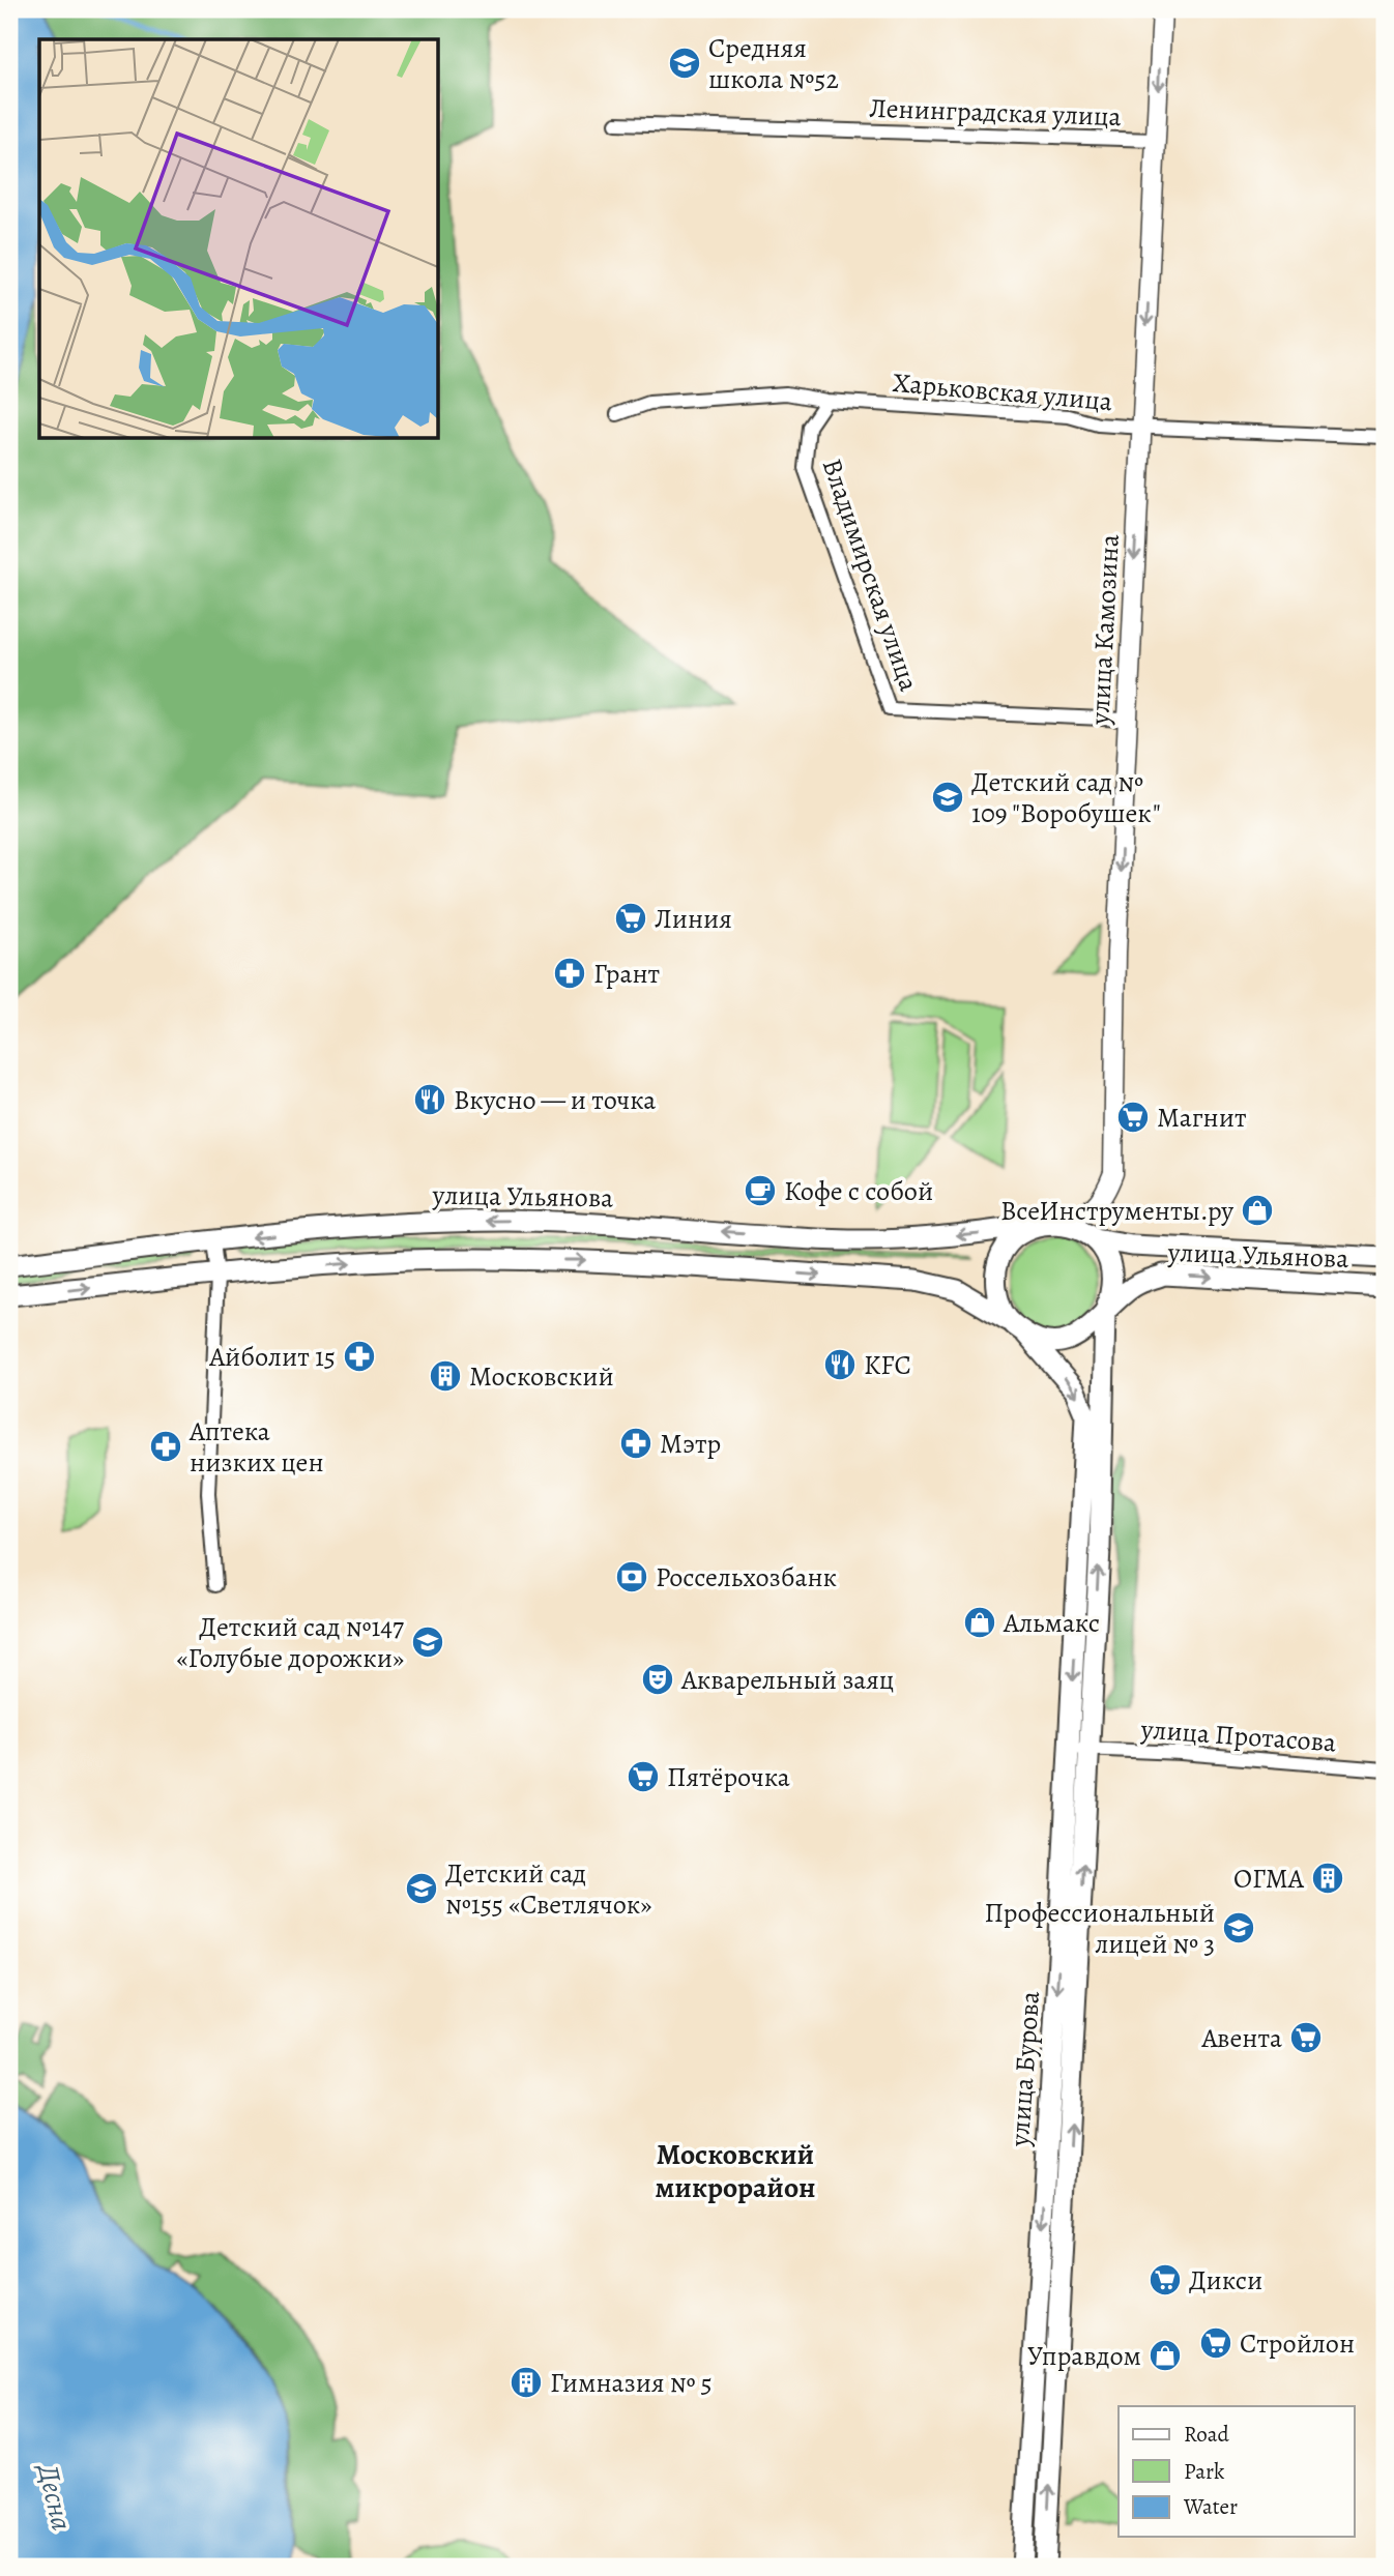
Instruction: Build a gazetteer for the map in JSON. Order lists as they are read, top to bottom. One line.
{"streets":{"main road":["улица Ульянова","улица Бурова"],"street":["Ленинградская улица","Харьковская улица","Владимирская улица","улица Камозина","улица Протасова"]},"crossings":[["Ленинградская улица","улица Камозина"],["Харьковская улица","Владимирская улица"],["Харьковская улица","улица Камозина"],["Владимирская улица","улица Камозина"],["улица Камозина","улица Ульянова"],["улица Камозина","улица Бурова"],["улица Ульянова","улица Бурова"],["улица Протасова","улица Бурова"]],"one_way":["улица Камозина"],"districts":["Московский микрорайон"],"water":["Десна"],"places":{"school or university":["Средняя школа №52","Детский сад № 109 \"Воробушек\"","Детский сад №147 «Голубые дорожки»","Детский сад №155 «Светлячок»","Профессиональный лицей № 3"],"supermarket":["Линия","Магнит","Пятёрочка","Авента","Дикси","Стройлон"],"pharmacy":["Грант","Айболит 15","Мэтр","Аптека низких цен"],"restaurant":["Вкусно — и точка","KFC"],"cafe":["Кофе с собой"],"shop":["ВсеИнструменты.ру","Альмакс","Управдом"],"building":["Московский","ОГМА","Гимназия № 5"],"bank":["Россельхозбанк"],"theatre":["Акварельный заяц"]},"legend":["Road","Park","Water"]}
